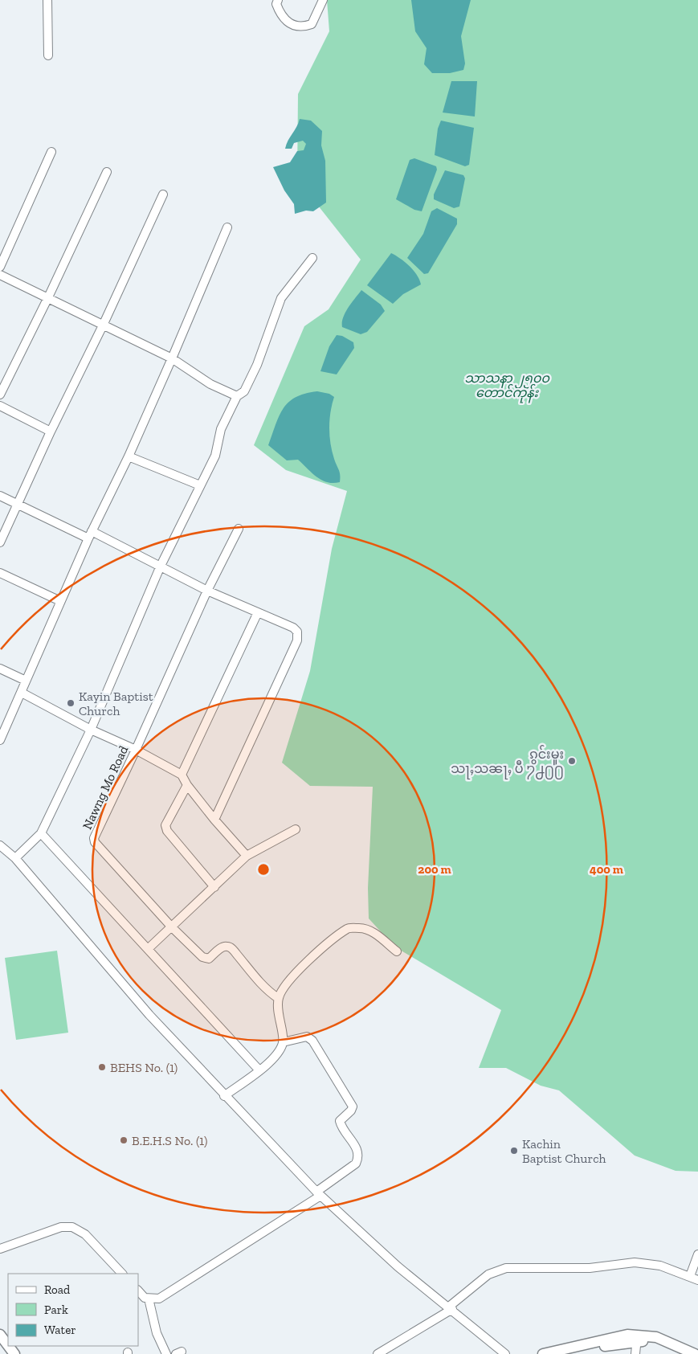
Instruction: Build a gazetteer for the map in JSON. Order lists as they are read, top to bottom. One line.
{"streets":{"street":["Nawng Mo Road"]},"parks":["သာသနာ ၂၅၀၀ တောင်ကုန်း"],"places":["Kayin Baptist Church","ၵွင်းမူး သႃႇသၼႃႇ ပီ ႒႕႐႐","BEHS No. (1)","B.E.H.S No. (1)","Kachin Baptist Church"],"legend":["Road","Park","Water"],"rings":["200 m","400 m"]}
